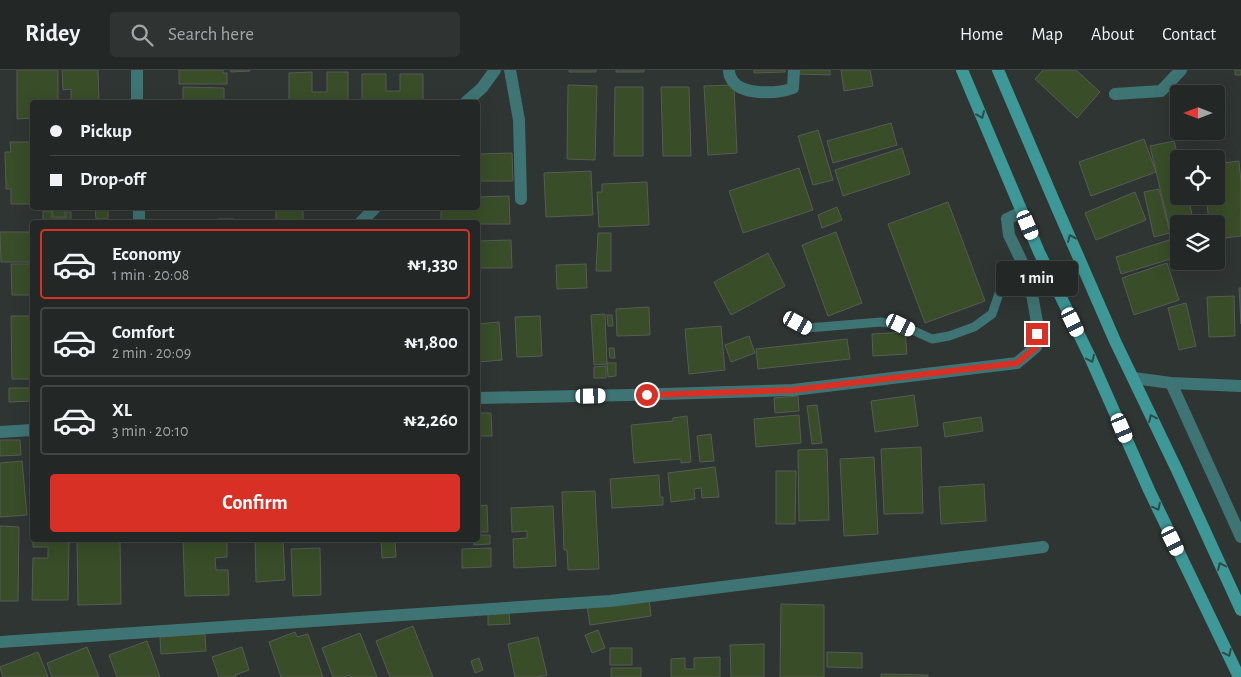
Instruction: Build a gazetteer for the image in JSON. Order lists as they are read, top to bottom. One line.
{"north":"left","page":{"header":"Ridey","search":"Search here","nav":["Home","Map","About","Contact"],"banner":["Pickup","Drop-off"],"list":[{"name":"Economy","note":"1 min · 20:08","value":"₦1,330"},{"name":"Comfort","note":"2 min · 20:09","value":"₦1,800"},{"name":"XL","note":"3 min · 20:10","value":"₦2,260"}],"bubble":"1 min","buttons":"Confirm"}}
